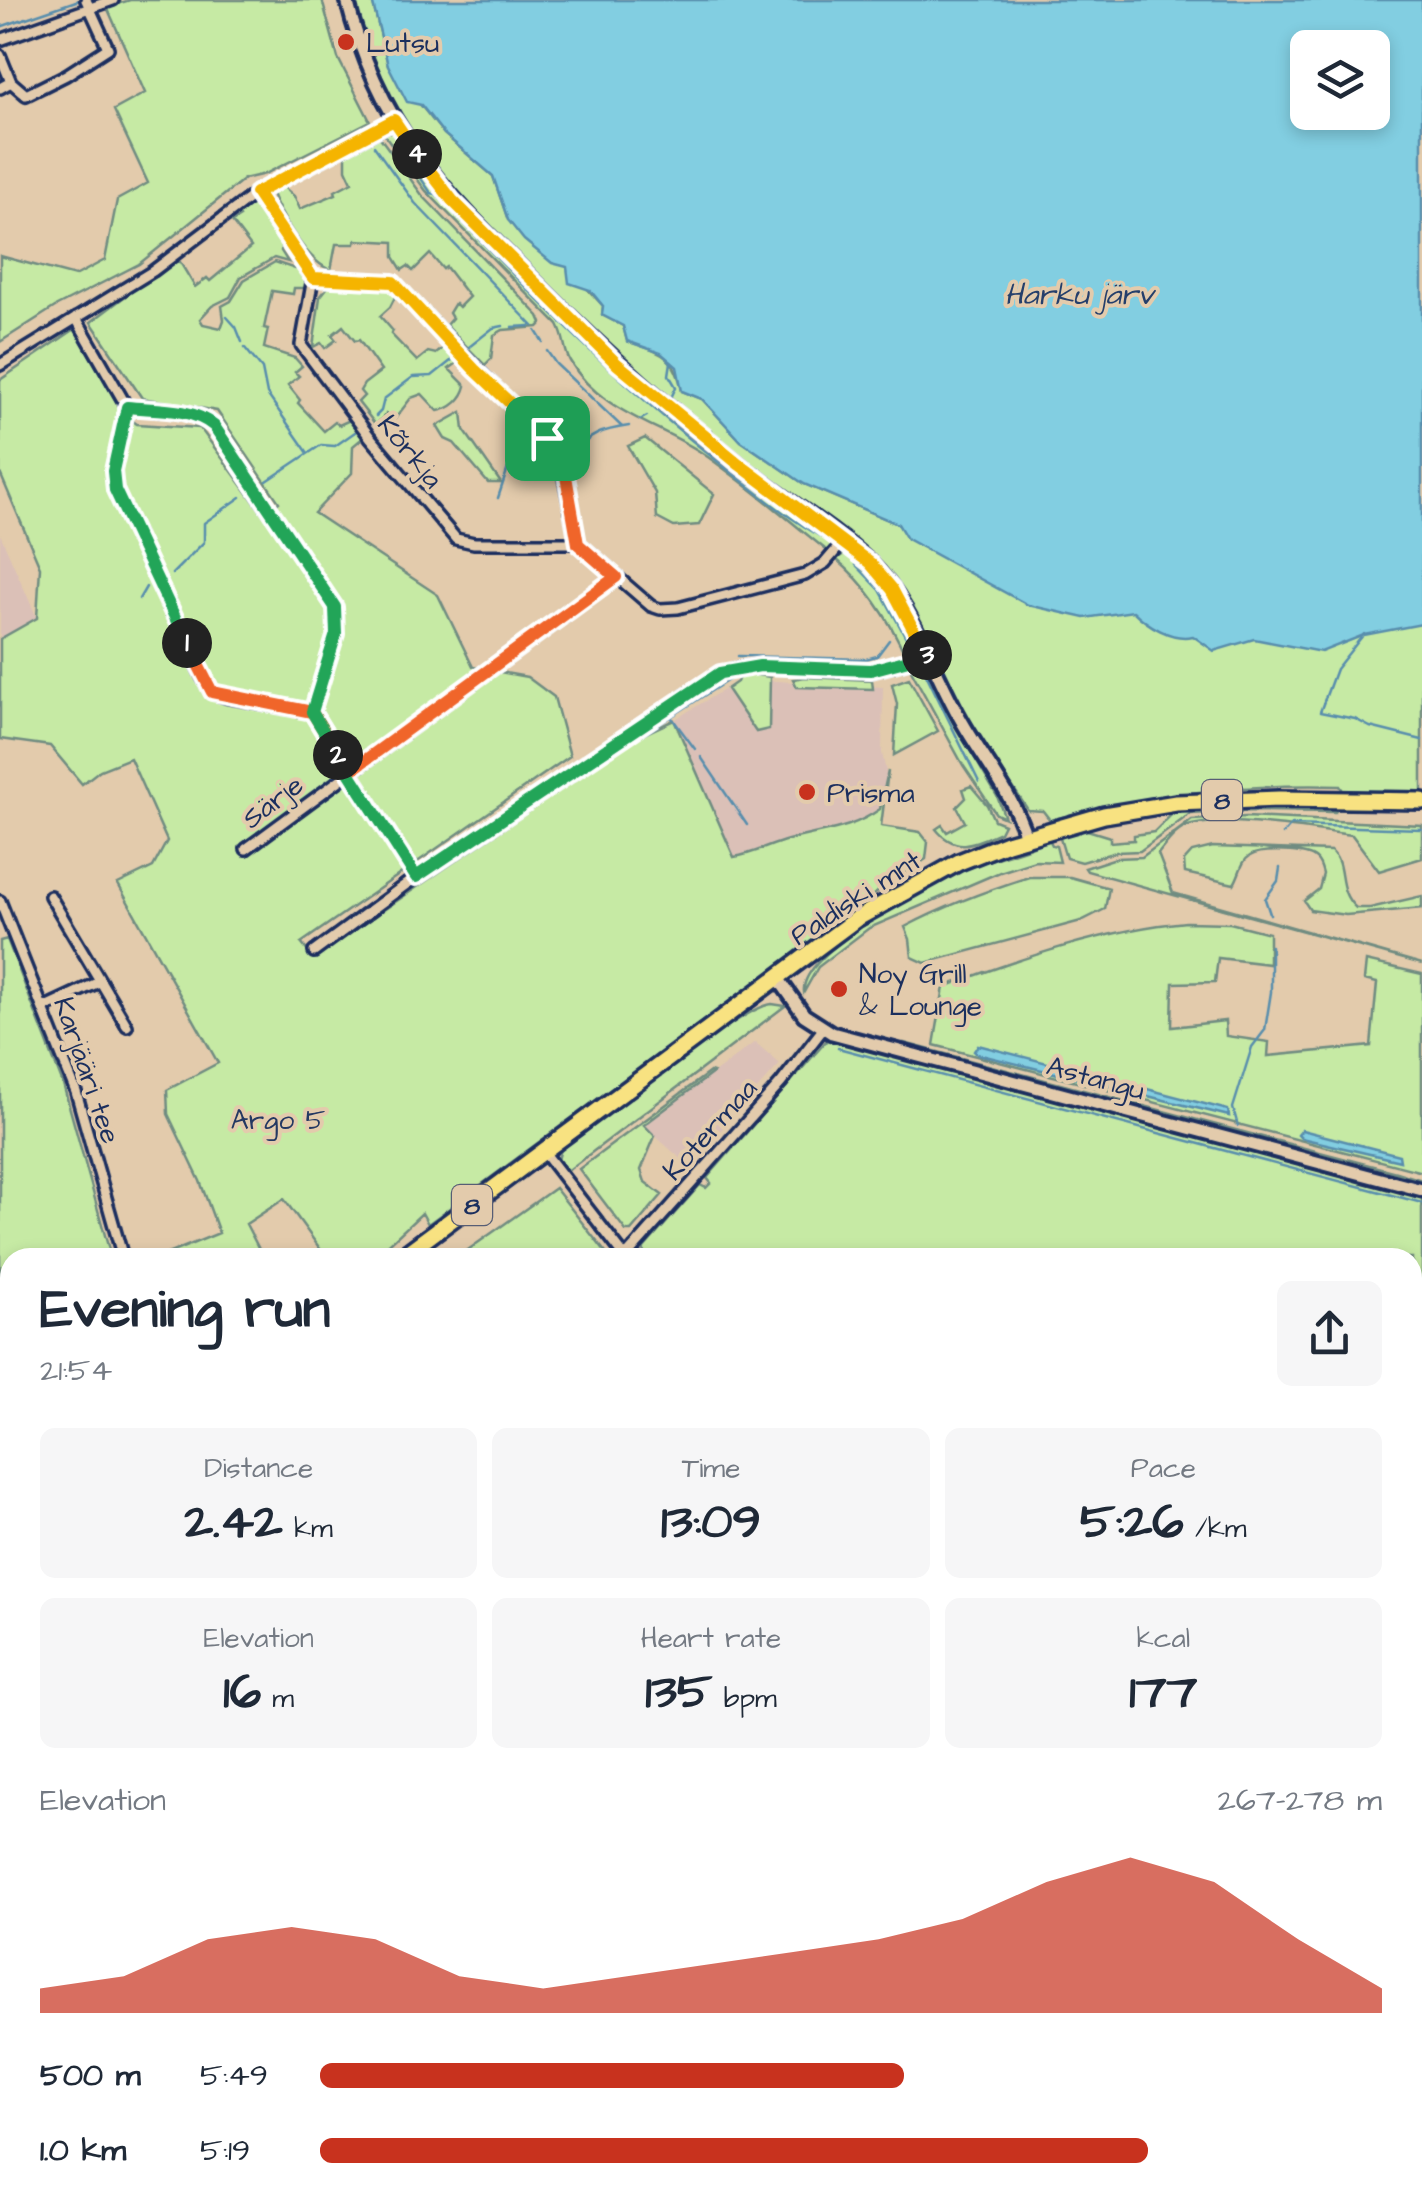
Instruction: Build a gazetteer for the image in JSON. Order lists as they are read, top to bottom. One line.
{"streets":{"main road":["8","Paldiski mnt"],"street":["Kõrkja","Särje","Karjääri tee","Astangu","Kotermaa"]},"crossings":[["Astangu","Kotermaa"]],"water":["Harku järv"],"parks":["Argo 5"],"places":["Lutsu","Prisma","Noy Grill & Lounge"],"page":{"pins":["4","1","3","2"],"heading":["Evening run","21:54"],"stats":[["Distance","2.42 km"],["Time","13:09"],["Pace","5:26 /km"],["Elevation","16 m"],["Heart rate","135 bpm"],["kcal","177"]],"chart":["Elevation","267–278 m"],"list":[{"name":"500 m","note":"5:49"},{"name":"1.0 km","note":"5:19"}]}}
